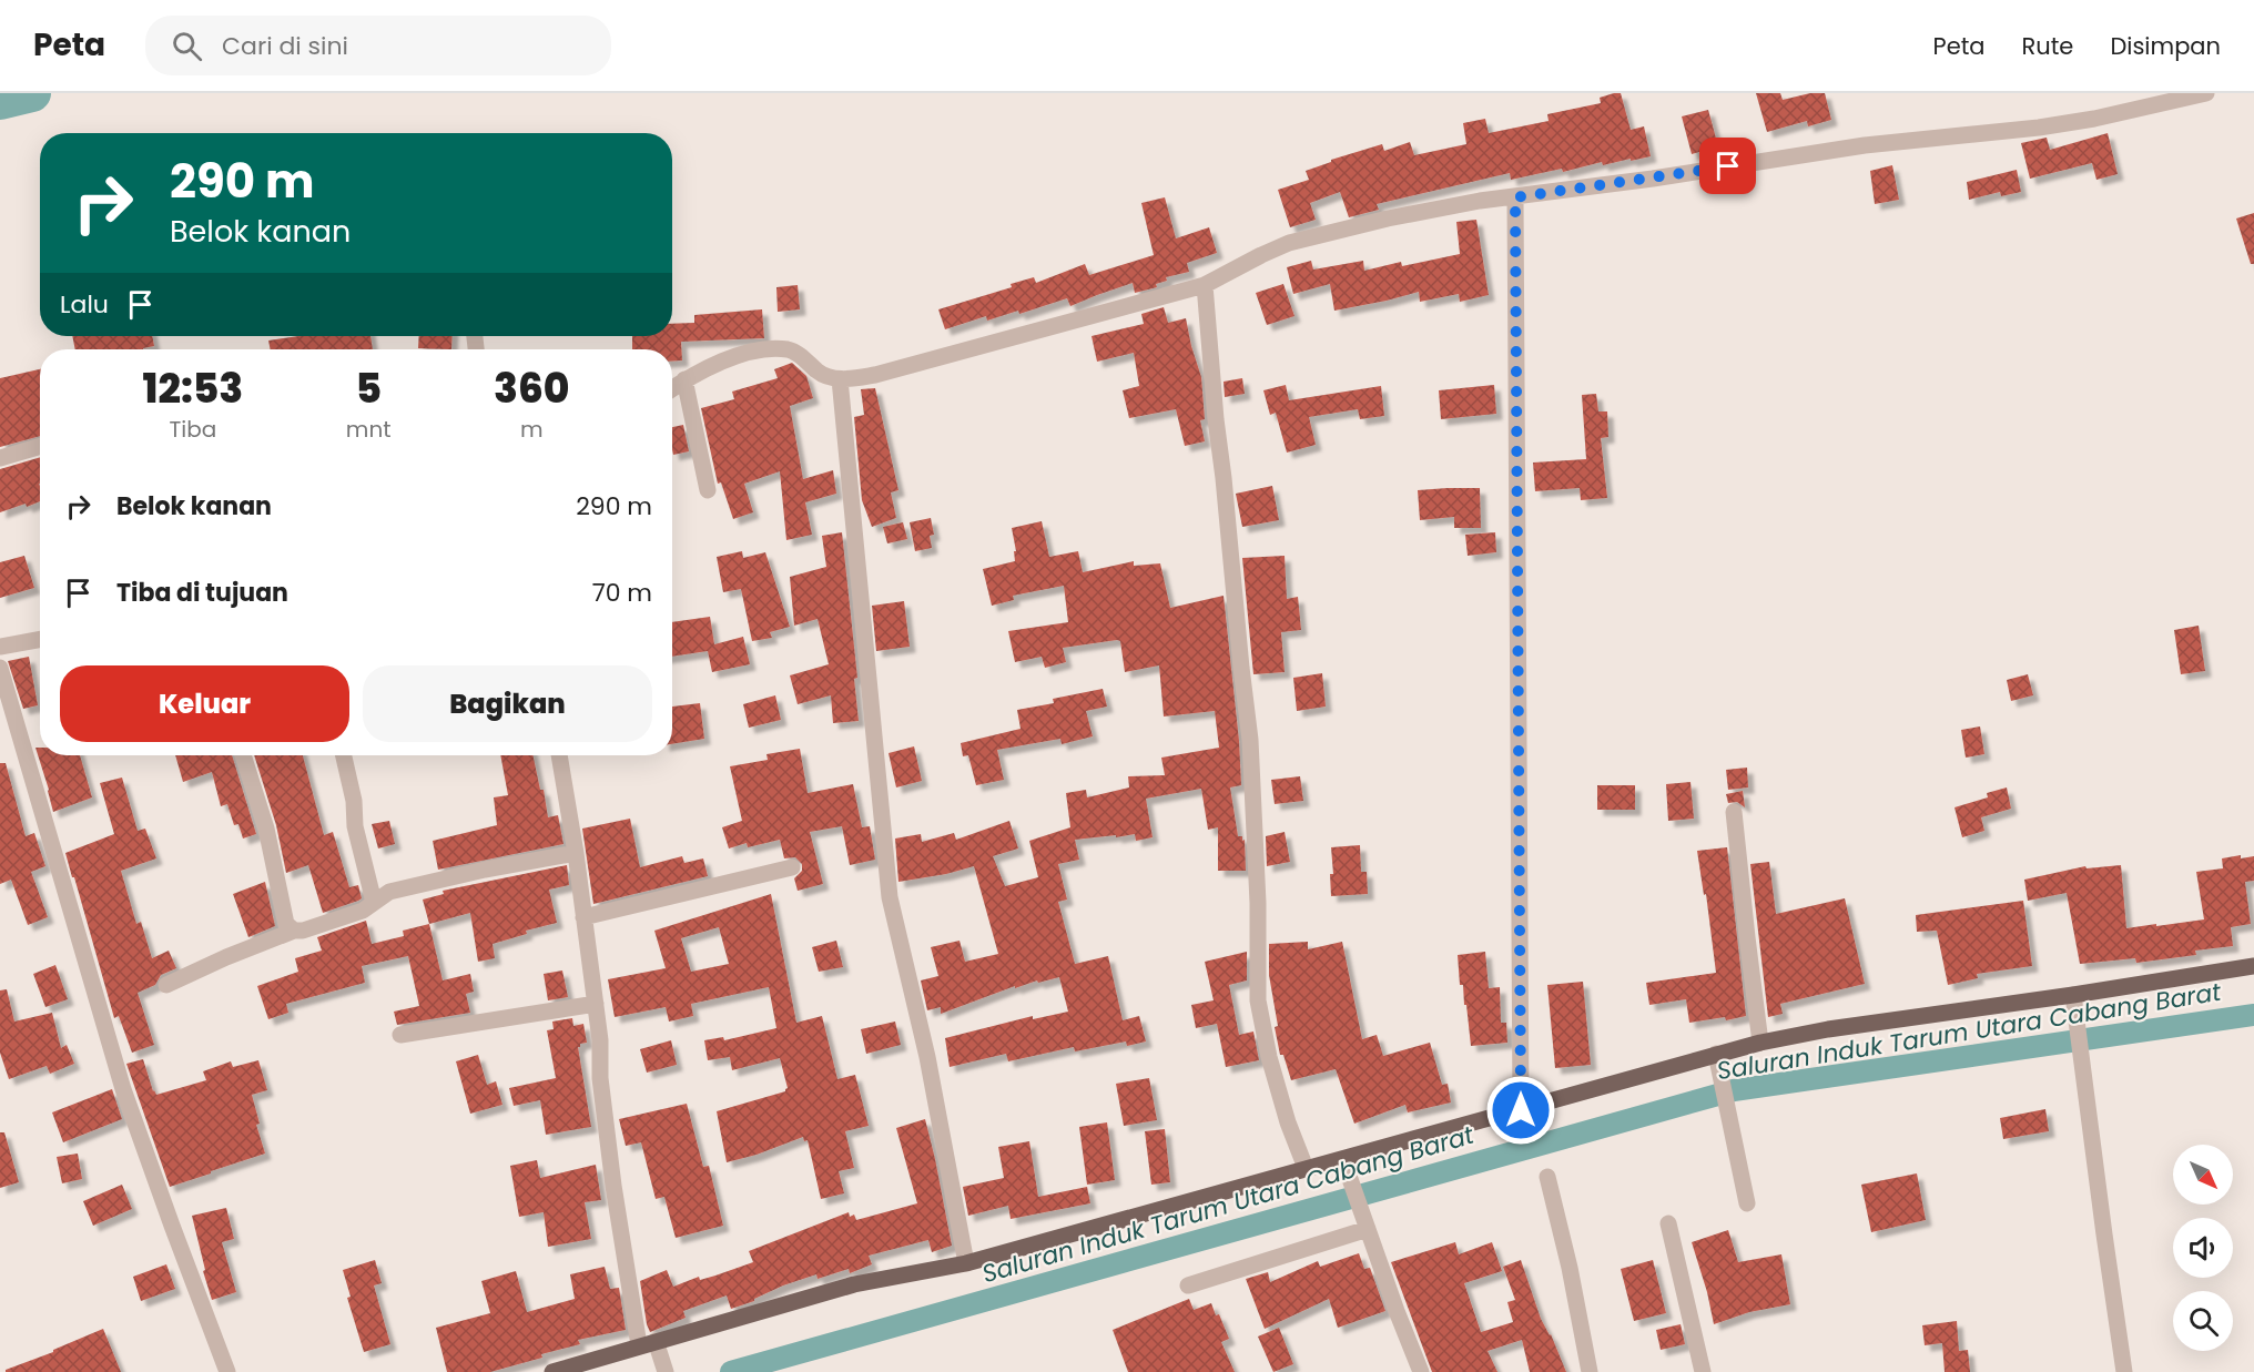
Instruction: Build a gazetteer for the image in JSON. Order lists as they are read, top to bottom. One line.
{"water":["Saluran Induk Tarum Utara Cabang Barat"],"north":"bottom right","page":{"header":"Peta","search":"Cari di sini","nav":["Peta","Rute","Disimpan"],"turn":["290 m","Belok kanan"],"then":"Lalu","eta":["12:53","Tiba","5","mnt","360","m"],"list":[{"name":"Belok kanan","value":"290 m"},{"name":"Tiba di tujuan","value":"70 m"}],"buttons":["Keluar","Bagikan"]}}
